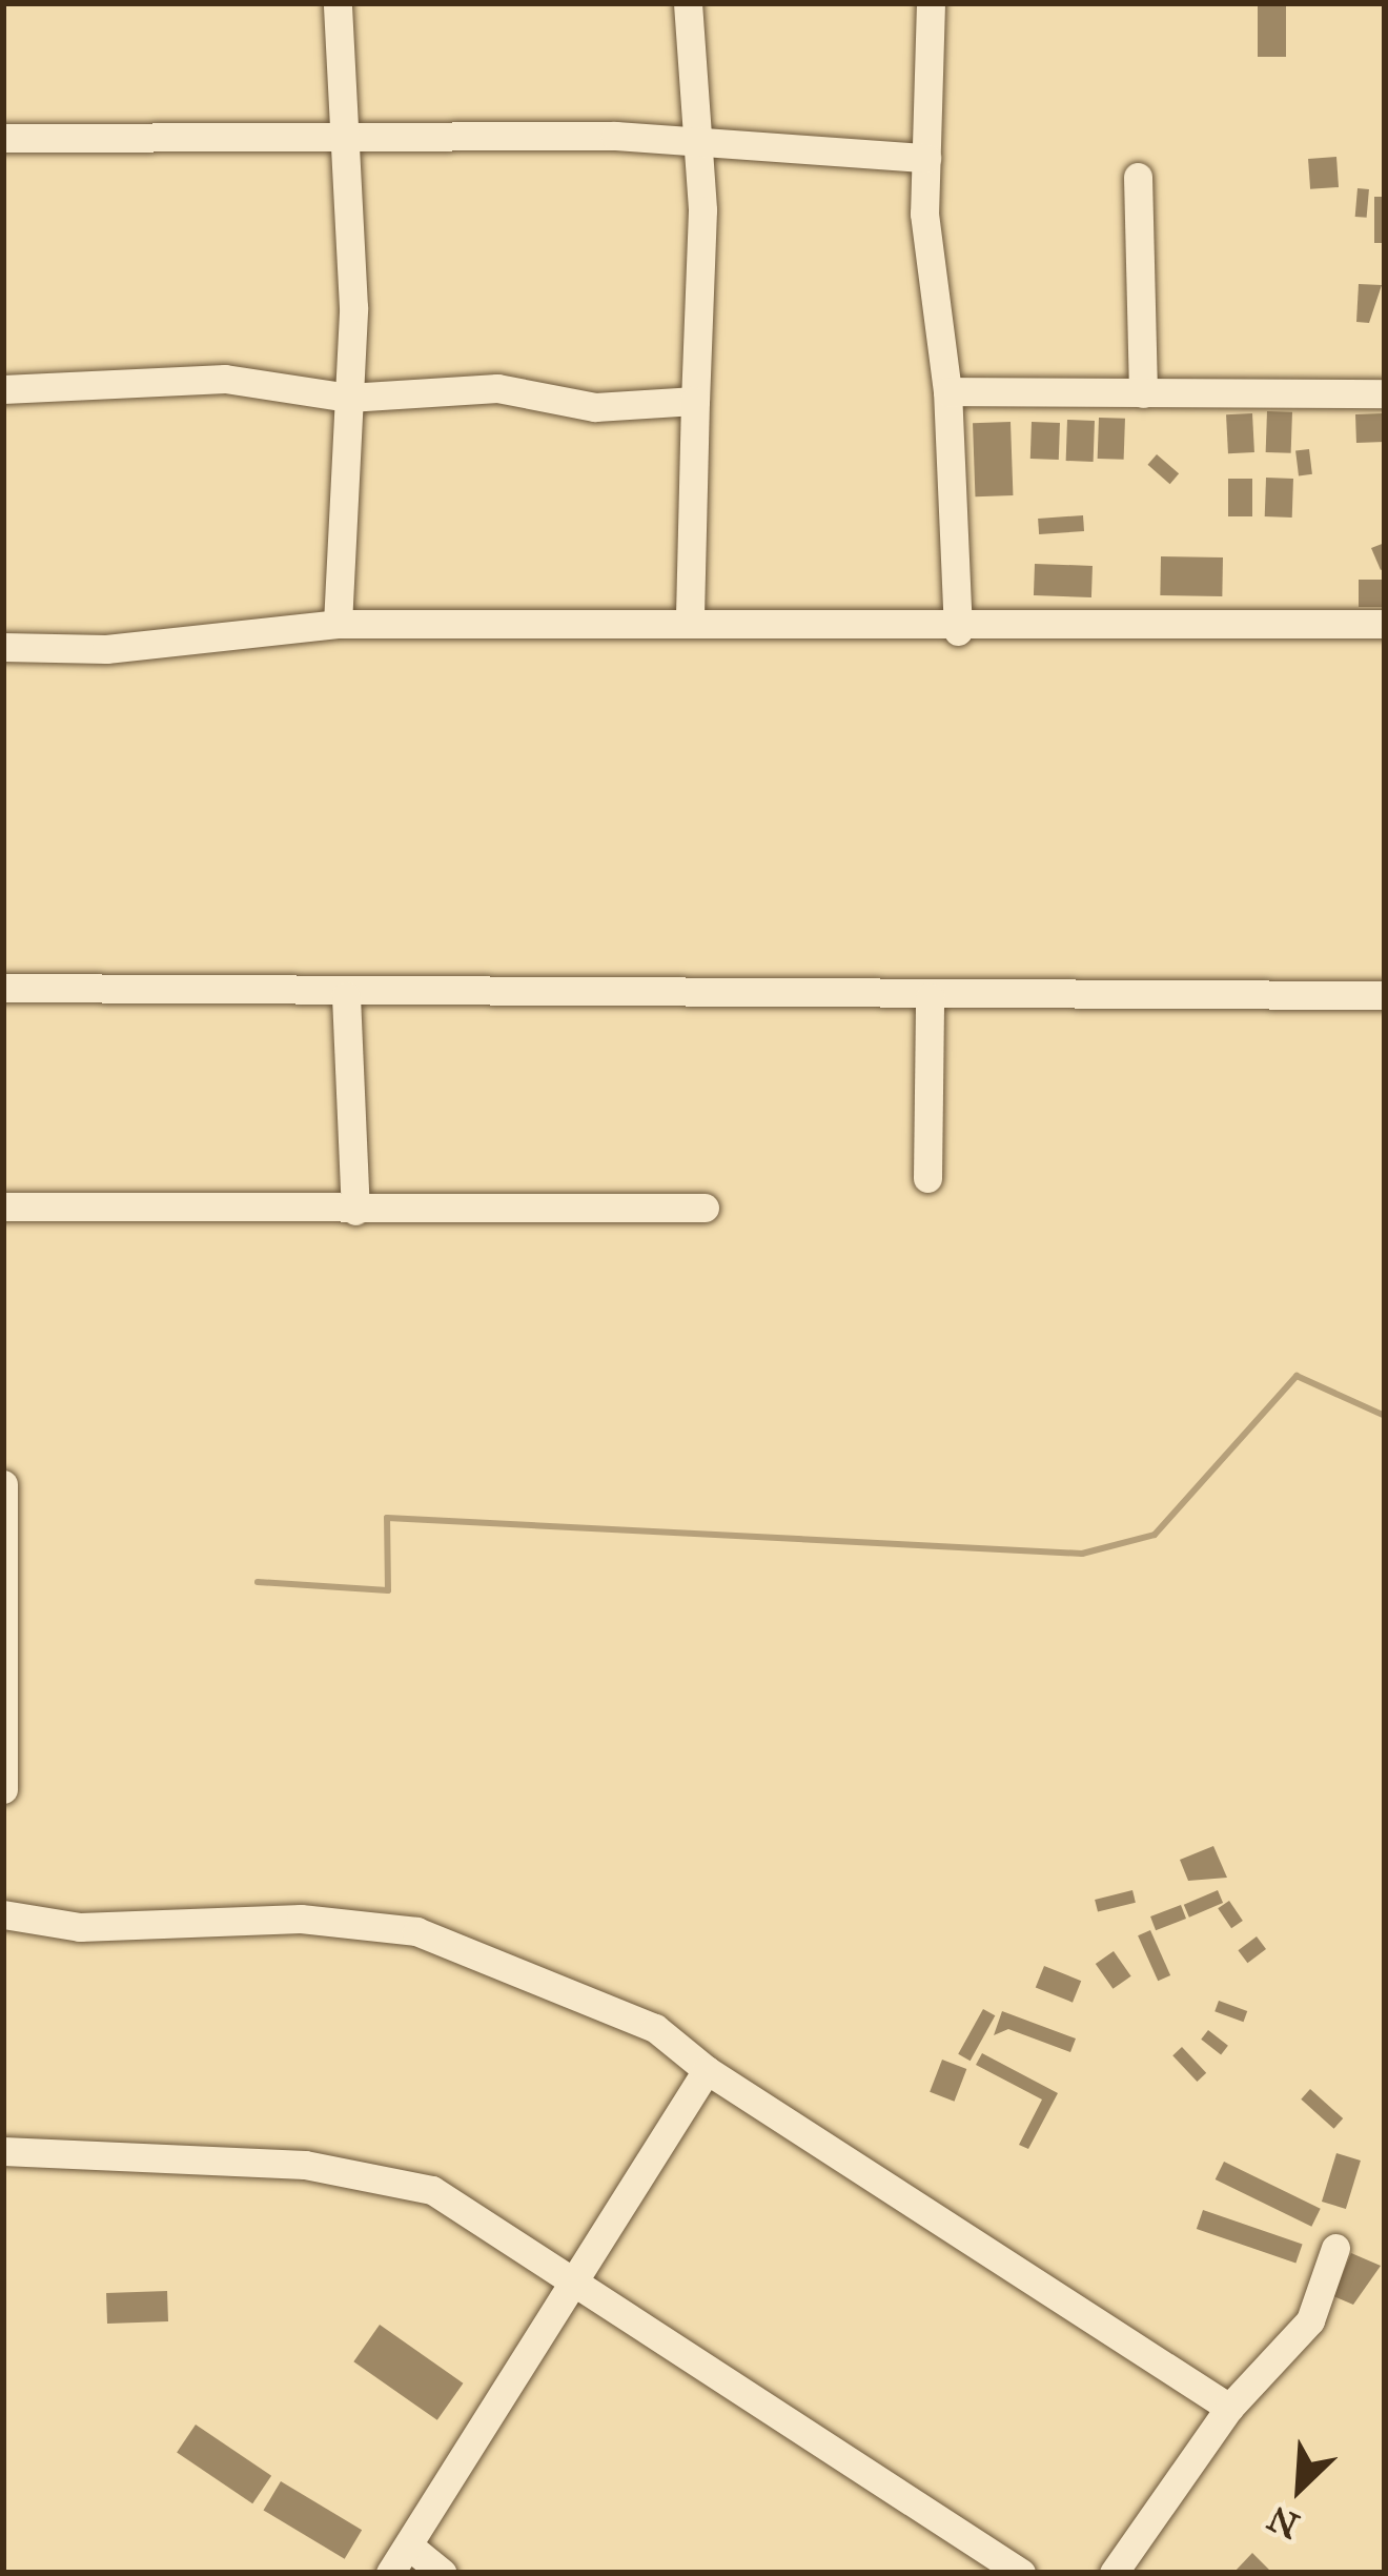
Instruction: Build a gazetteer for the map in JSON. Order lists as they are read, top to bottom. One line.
{"north":"bottom left"}
